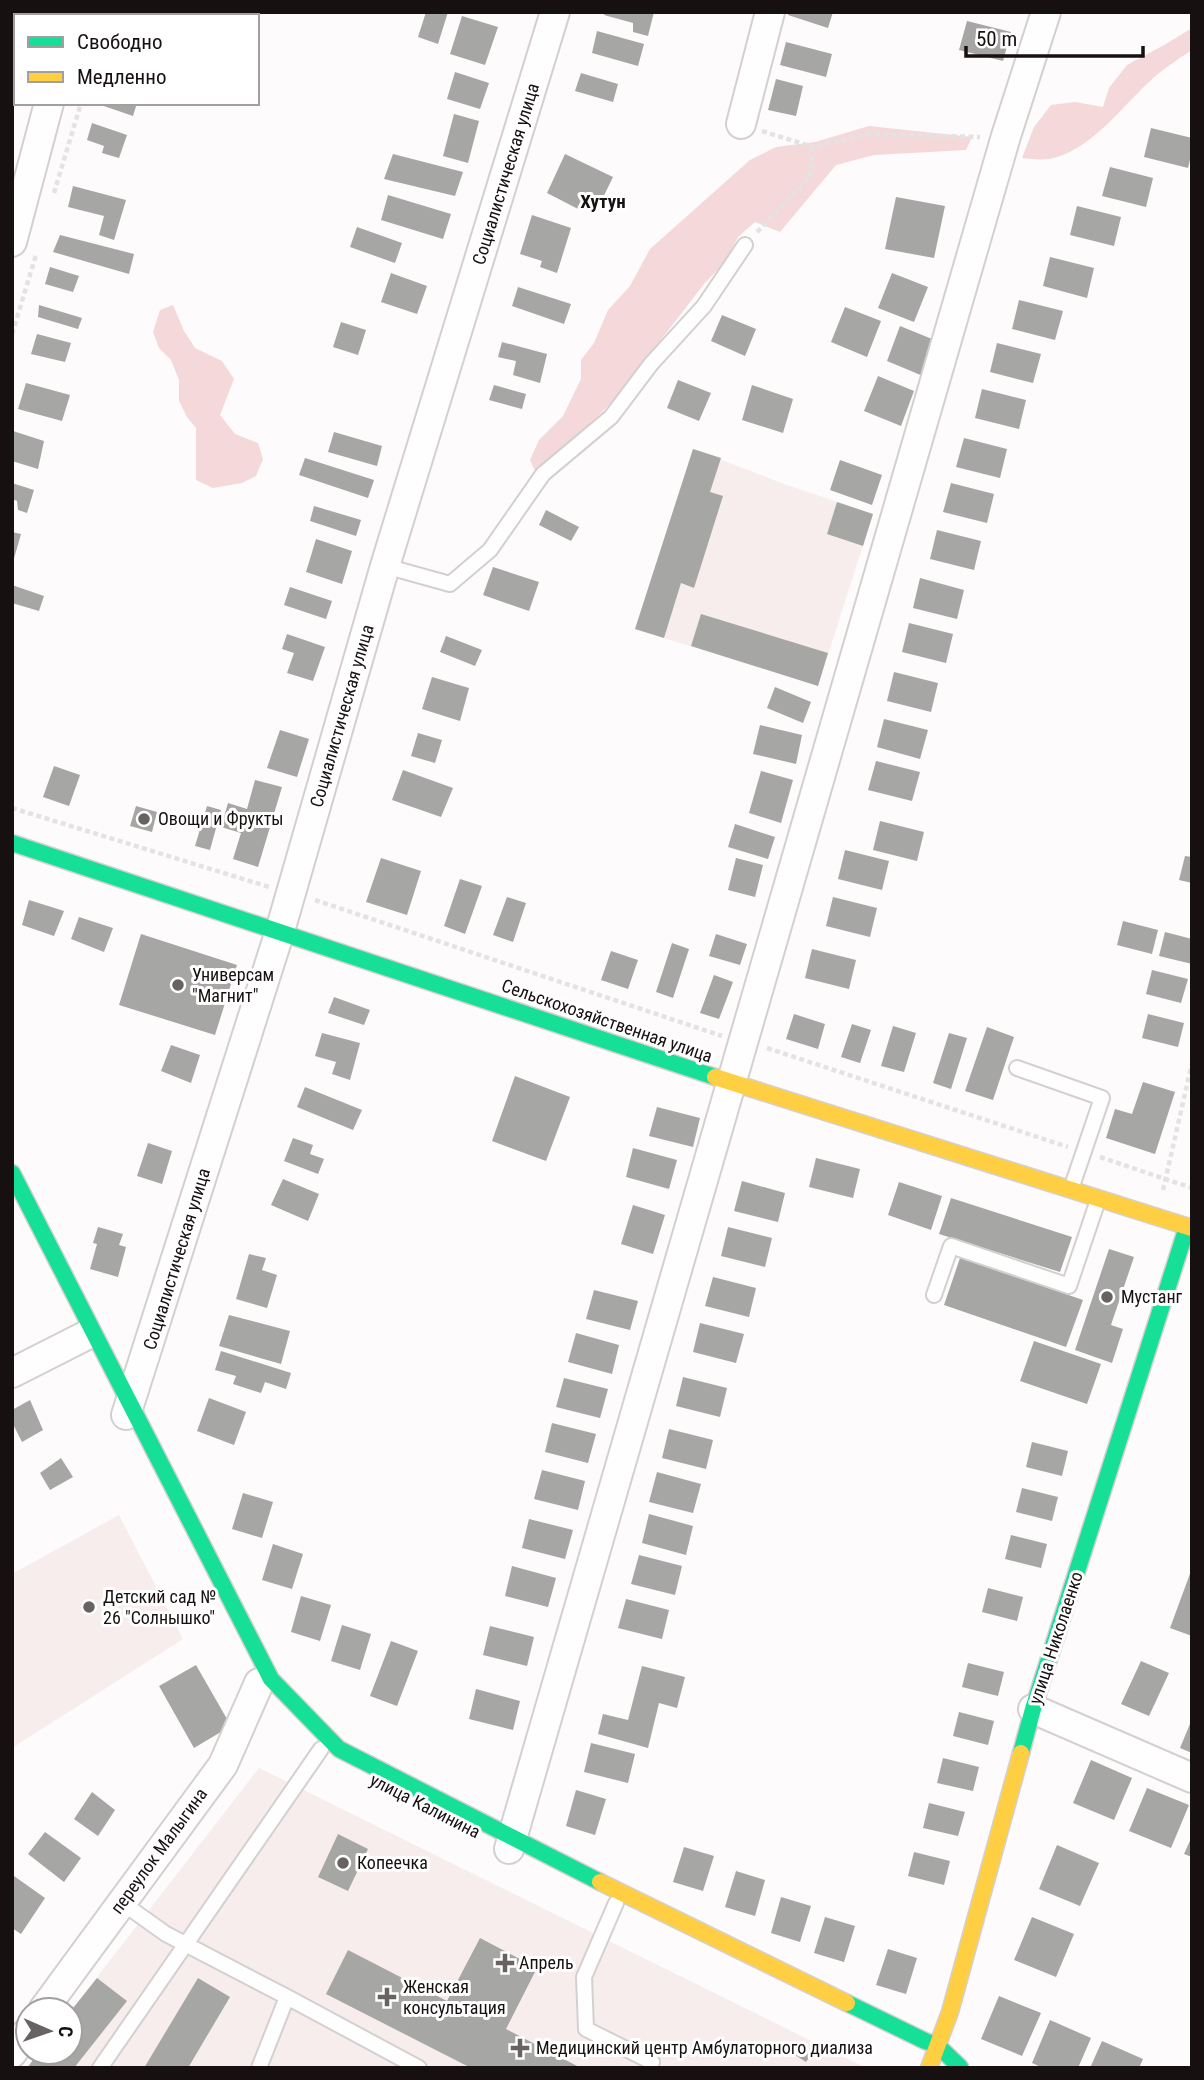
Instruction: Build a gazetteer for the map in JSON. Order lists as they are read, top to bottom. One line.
{"streets":{"main road":["Сельскохозяйственная улица","улица Николаенко","улица Калинина"],"street":["Социалистическая улица","переулок Малыгина"]},"crossings":[["Социалистическая улица","Сельскохозяйственная улица"],["Социалистическая улица","улица Калинина"],["Сельскохозяйственная улица","улица Николаенко"],["улица Калинина","переулок Малыгина"]],"districts":["Хутун"],"places":{"other":["Овощи и Фрукты","Универсам \"Магнит\"","Мустанг","Детский сад № 26 \"Солнышко\"","Копеечка"],"health":["Апрель","Женская консультация","Медицинский центр Амбулаторного диализа"]},"legend":["Свободно","Медленно"],"scale_bar":"50 m","north":"right"}
